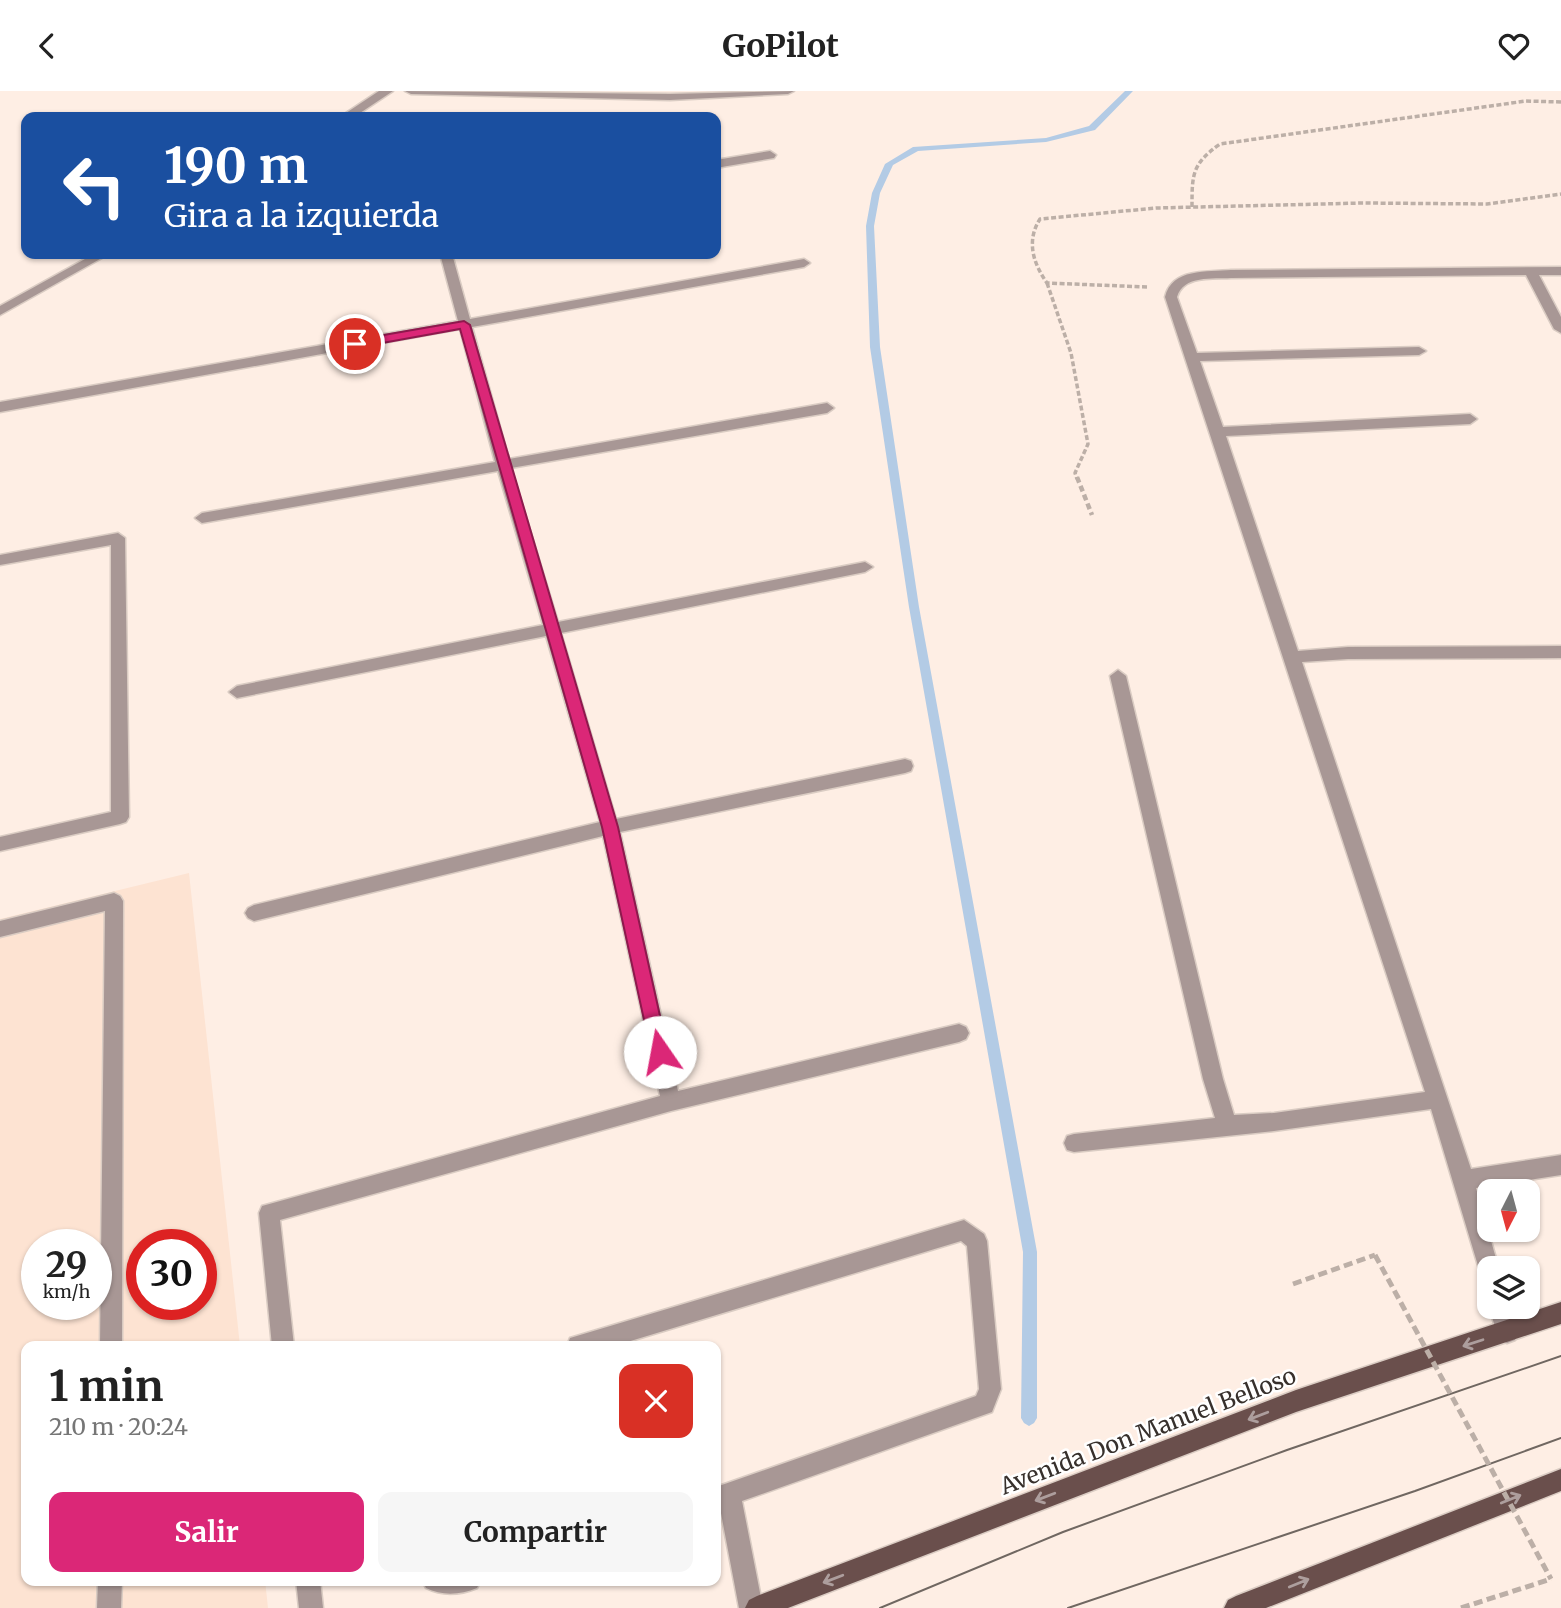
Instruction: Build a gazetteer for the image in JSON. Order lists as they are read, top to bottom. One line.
{"streets":{"main road":["Avenida Don Manuel Belloso"]},"one_way":["Avenida Don Manuel Belloso"],"north":"bottom","page":{"header":"GoPilot","turn":["190 m","Gira a la izquierda"],"speed":"29 km/h","limit":"30","heading":["1 min","210 m · 20:24"],"buttons":["Salir","Compartir"]}}
